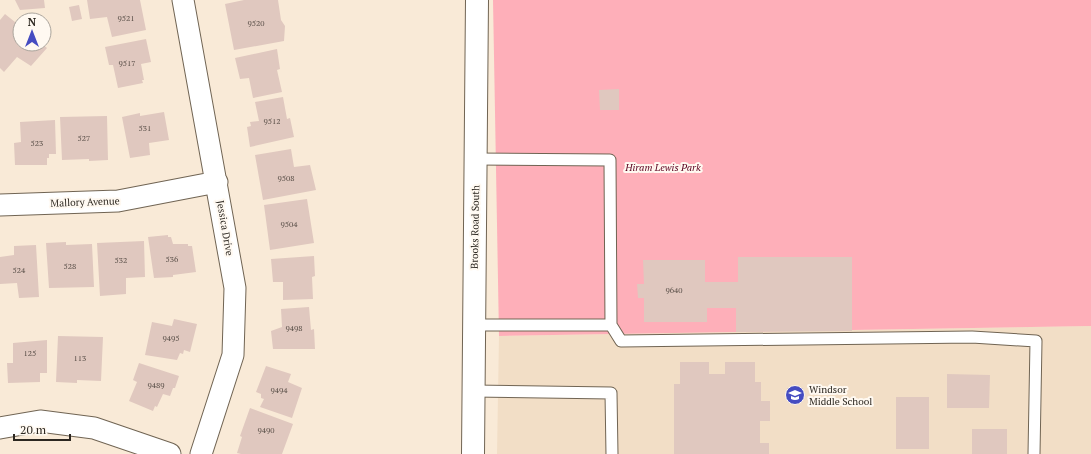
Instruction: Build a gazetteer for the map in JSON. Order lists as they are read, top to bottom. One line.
{"streets":{"street":["Mallory Avenue","Brooks Road South","Jessica Drive"]},"crossings":[["Mallory Avenue","Jessica Drive"]],"parks":["Hiram Lewis Park"],"places":{"school or university":["Windsor Middle School"]},"house_numbers":["9521","9520","9517","9512","531","527","523","9508","9504","536","532","528","524","9640","9498","9495","125","113","9489","9494","9490"],"scale_bar":"20 m","north":"top"}
